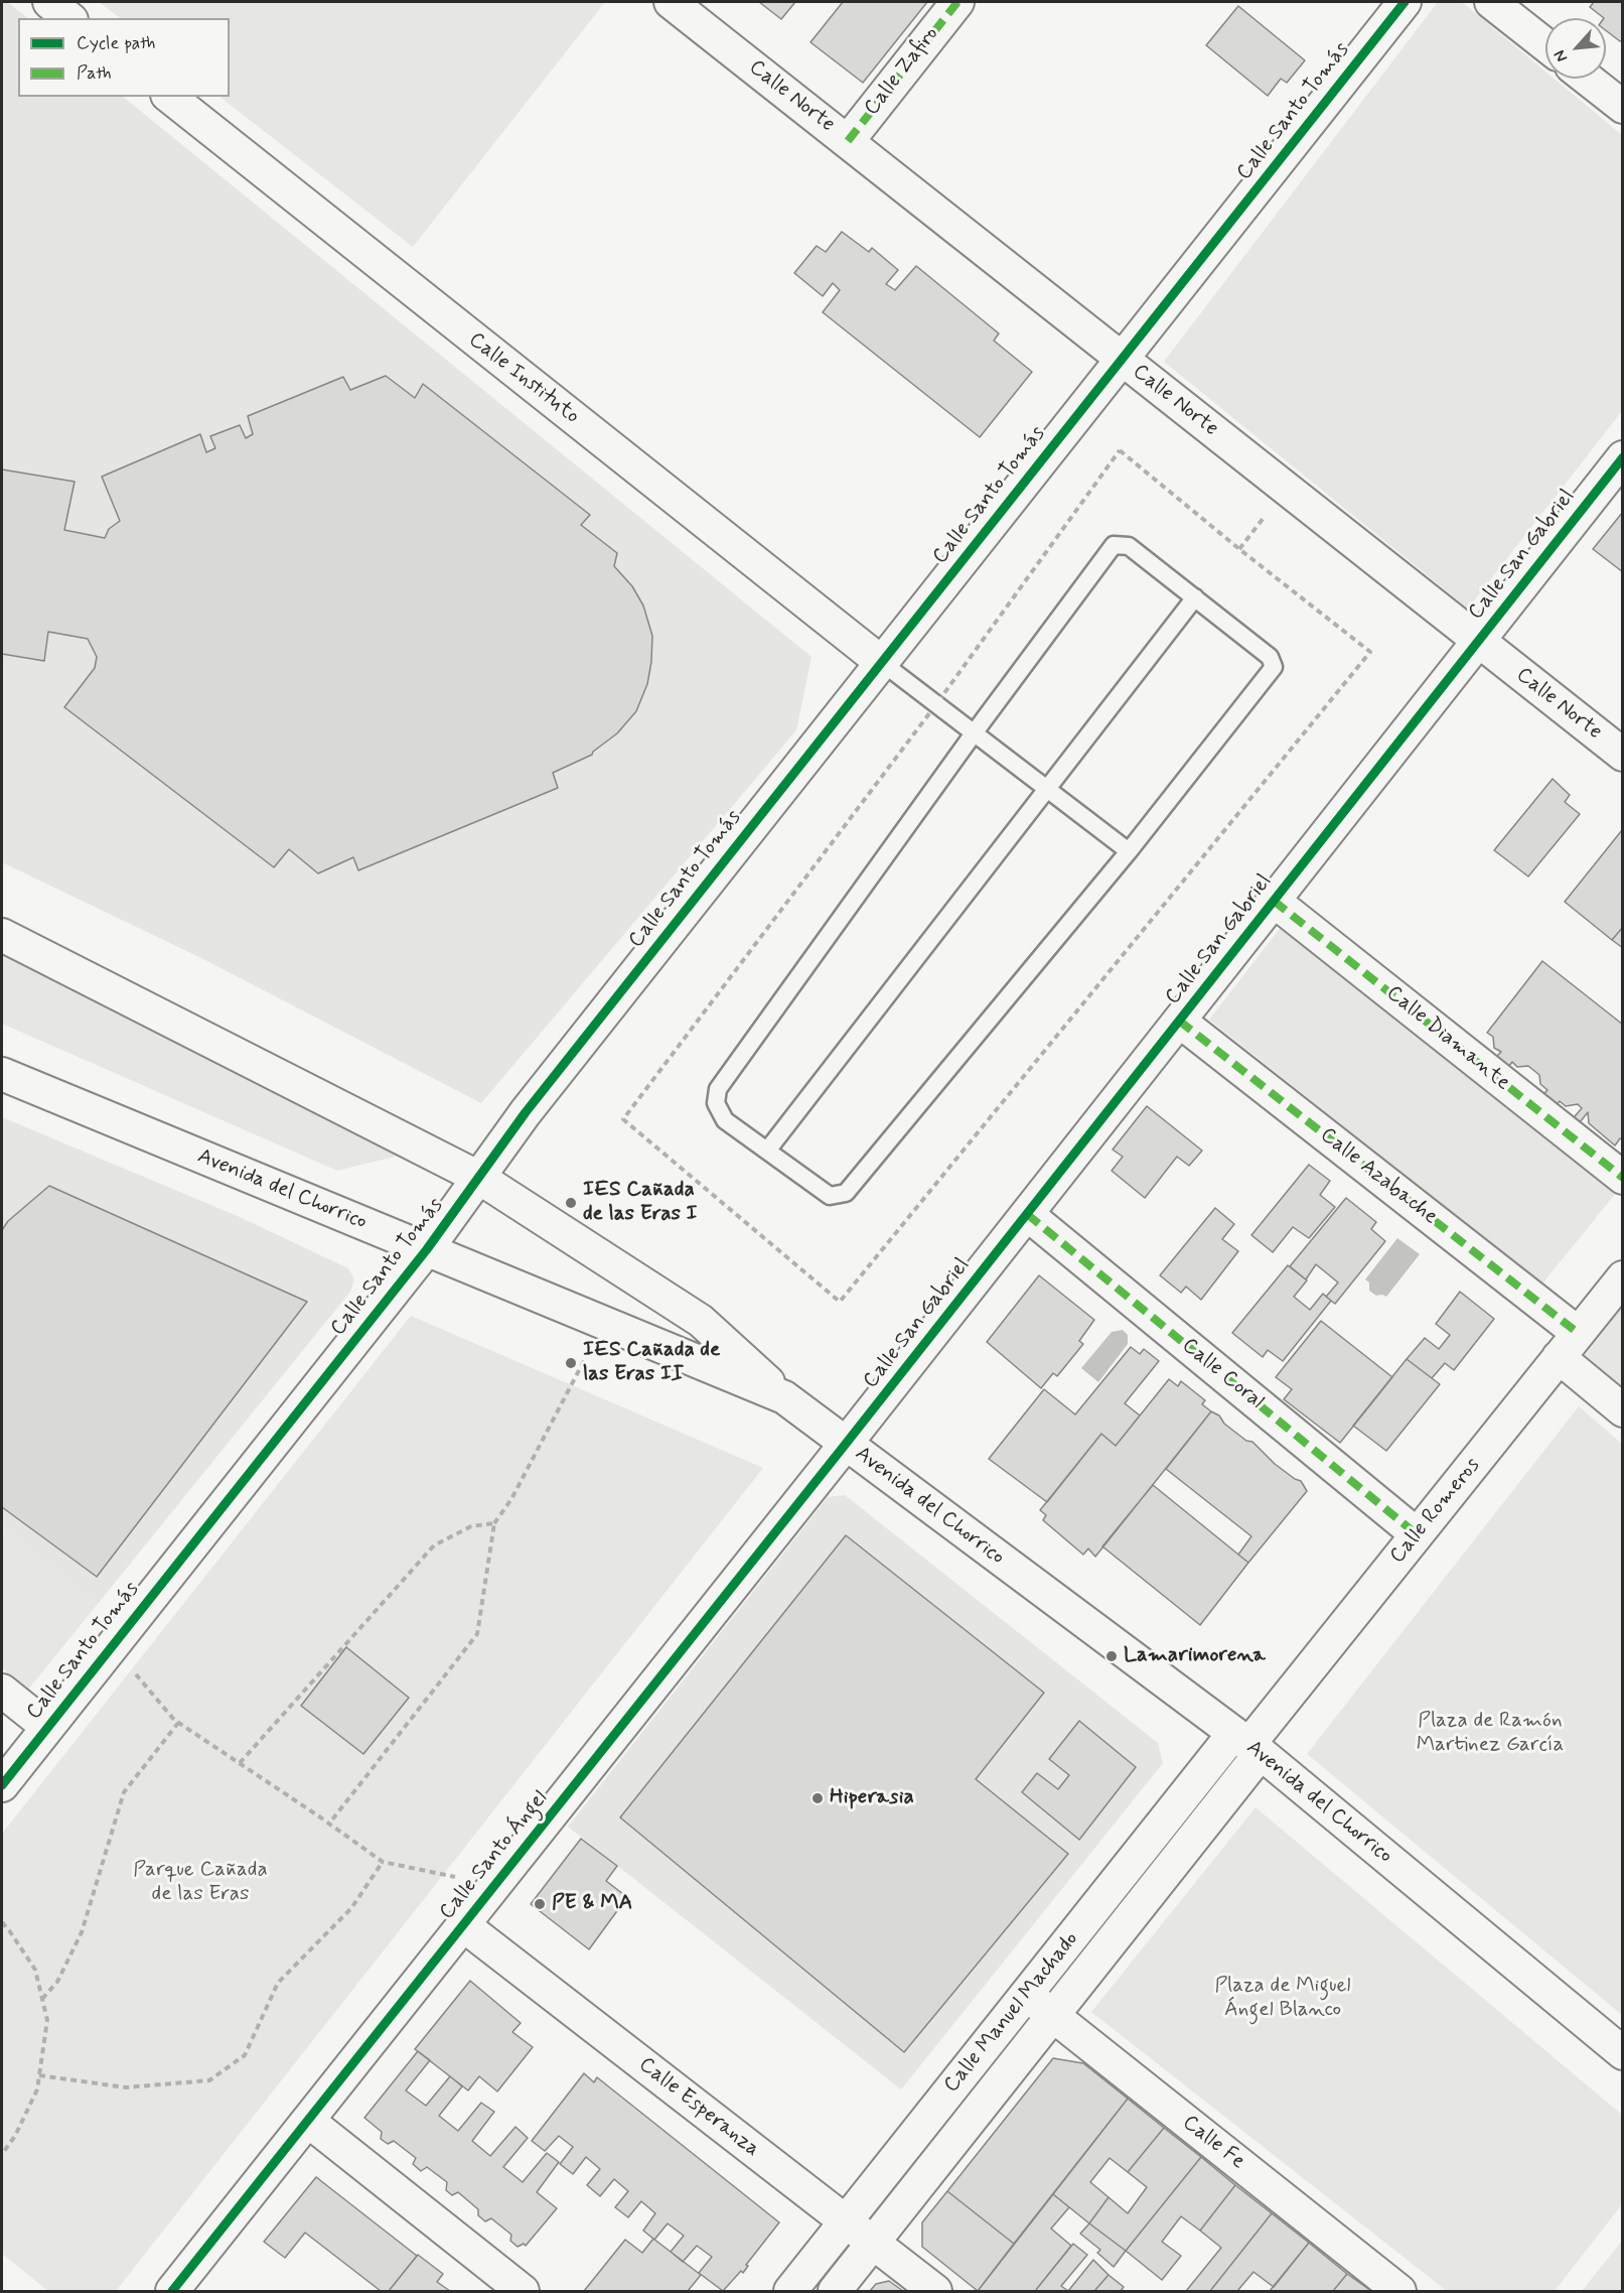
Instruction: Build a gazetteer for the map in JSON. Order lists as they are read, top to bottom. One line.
{"streets":{"street":["Calle Zafiro","Calle Norte","Calle Santo Tomás","Calle Instituto","Calle San Gabriel","Calle Diamante","Calle Azabache","Avenida del Chorrico","Calle Coral","Calle Romeros","Calle Santo Ángel","Calle Manuel Machado","Calle Esperanza","Calle Fe"]},"crossings":[["Calle Zafiro","Calle Norte"],["Calle Norte","Calle Santo Tomás"],["Calle Norte","Calle San Gabriel"],["Calle Santo Tomás","Calle Instituto"],["Calle Santo Tomás","Avenida del Chorrico"],["Calle San Gabriel","Calle Diamante"],["Calle San Gabriel","Calle Azabache"],["Calle San Gabriel","Avenida del Chorrico"],["Calle San Gabriel","Calle Coral"],["Calle San Gabriel","Calle Santo Ángel"],["Calle Azabache","Calle Romeros"],["Avenida del Chorrico","Calle Romeros"],["Avenida del Chorrico","Calle Santo Ángel"],["Avenida del Chorrico","Calle Manuel Machado"],["Calle Coral","Calle Romeros"],["Calle Romeros","Calle Manuel Machado"],["Calle Santo Ángel","Calle Esperanza"],["Calle Manuel Machado","Calle Esperanza"],["Calle Manuel Machado","Calle Fe"]],"parks":["Plaza de Ramón Martinez García","Parque Cañada de las Eras","Plaza de Miguel Ángel Blanco"],"places":["IES Cañada de las Eras I","IES Cañada de las Eras II","Lamarimorena","Hiperasia","PE & MA"],"legend":["Cycle path","Path"],"north":"bottom left"}
